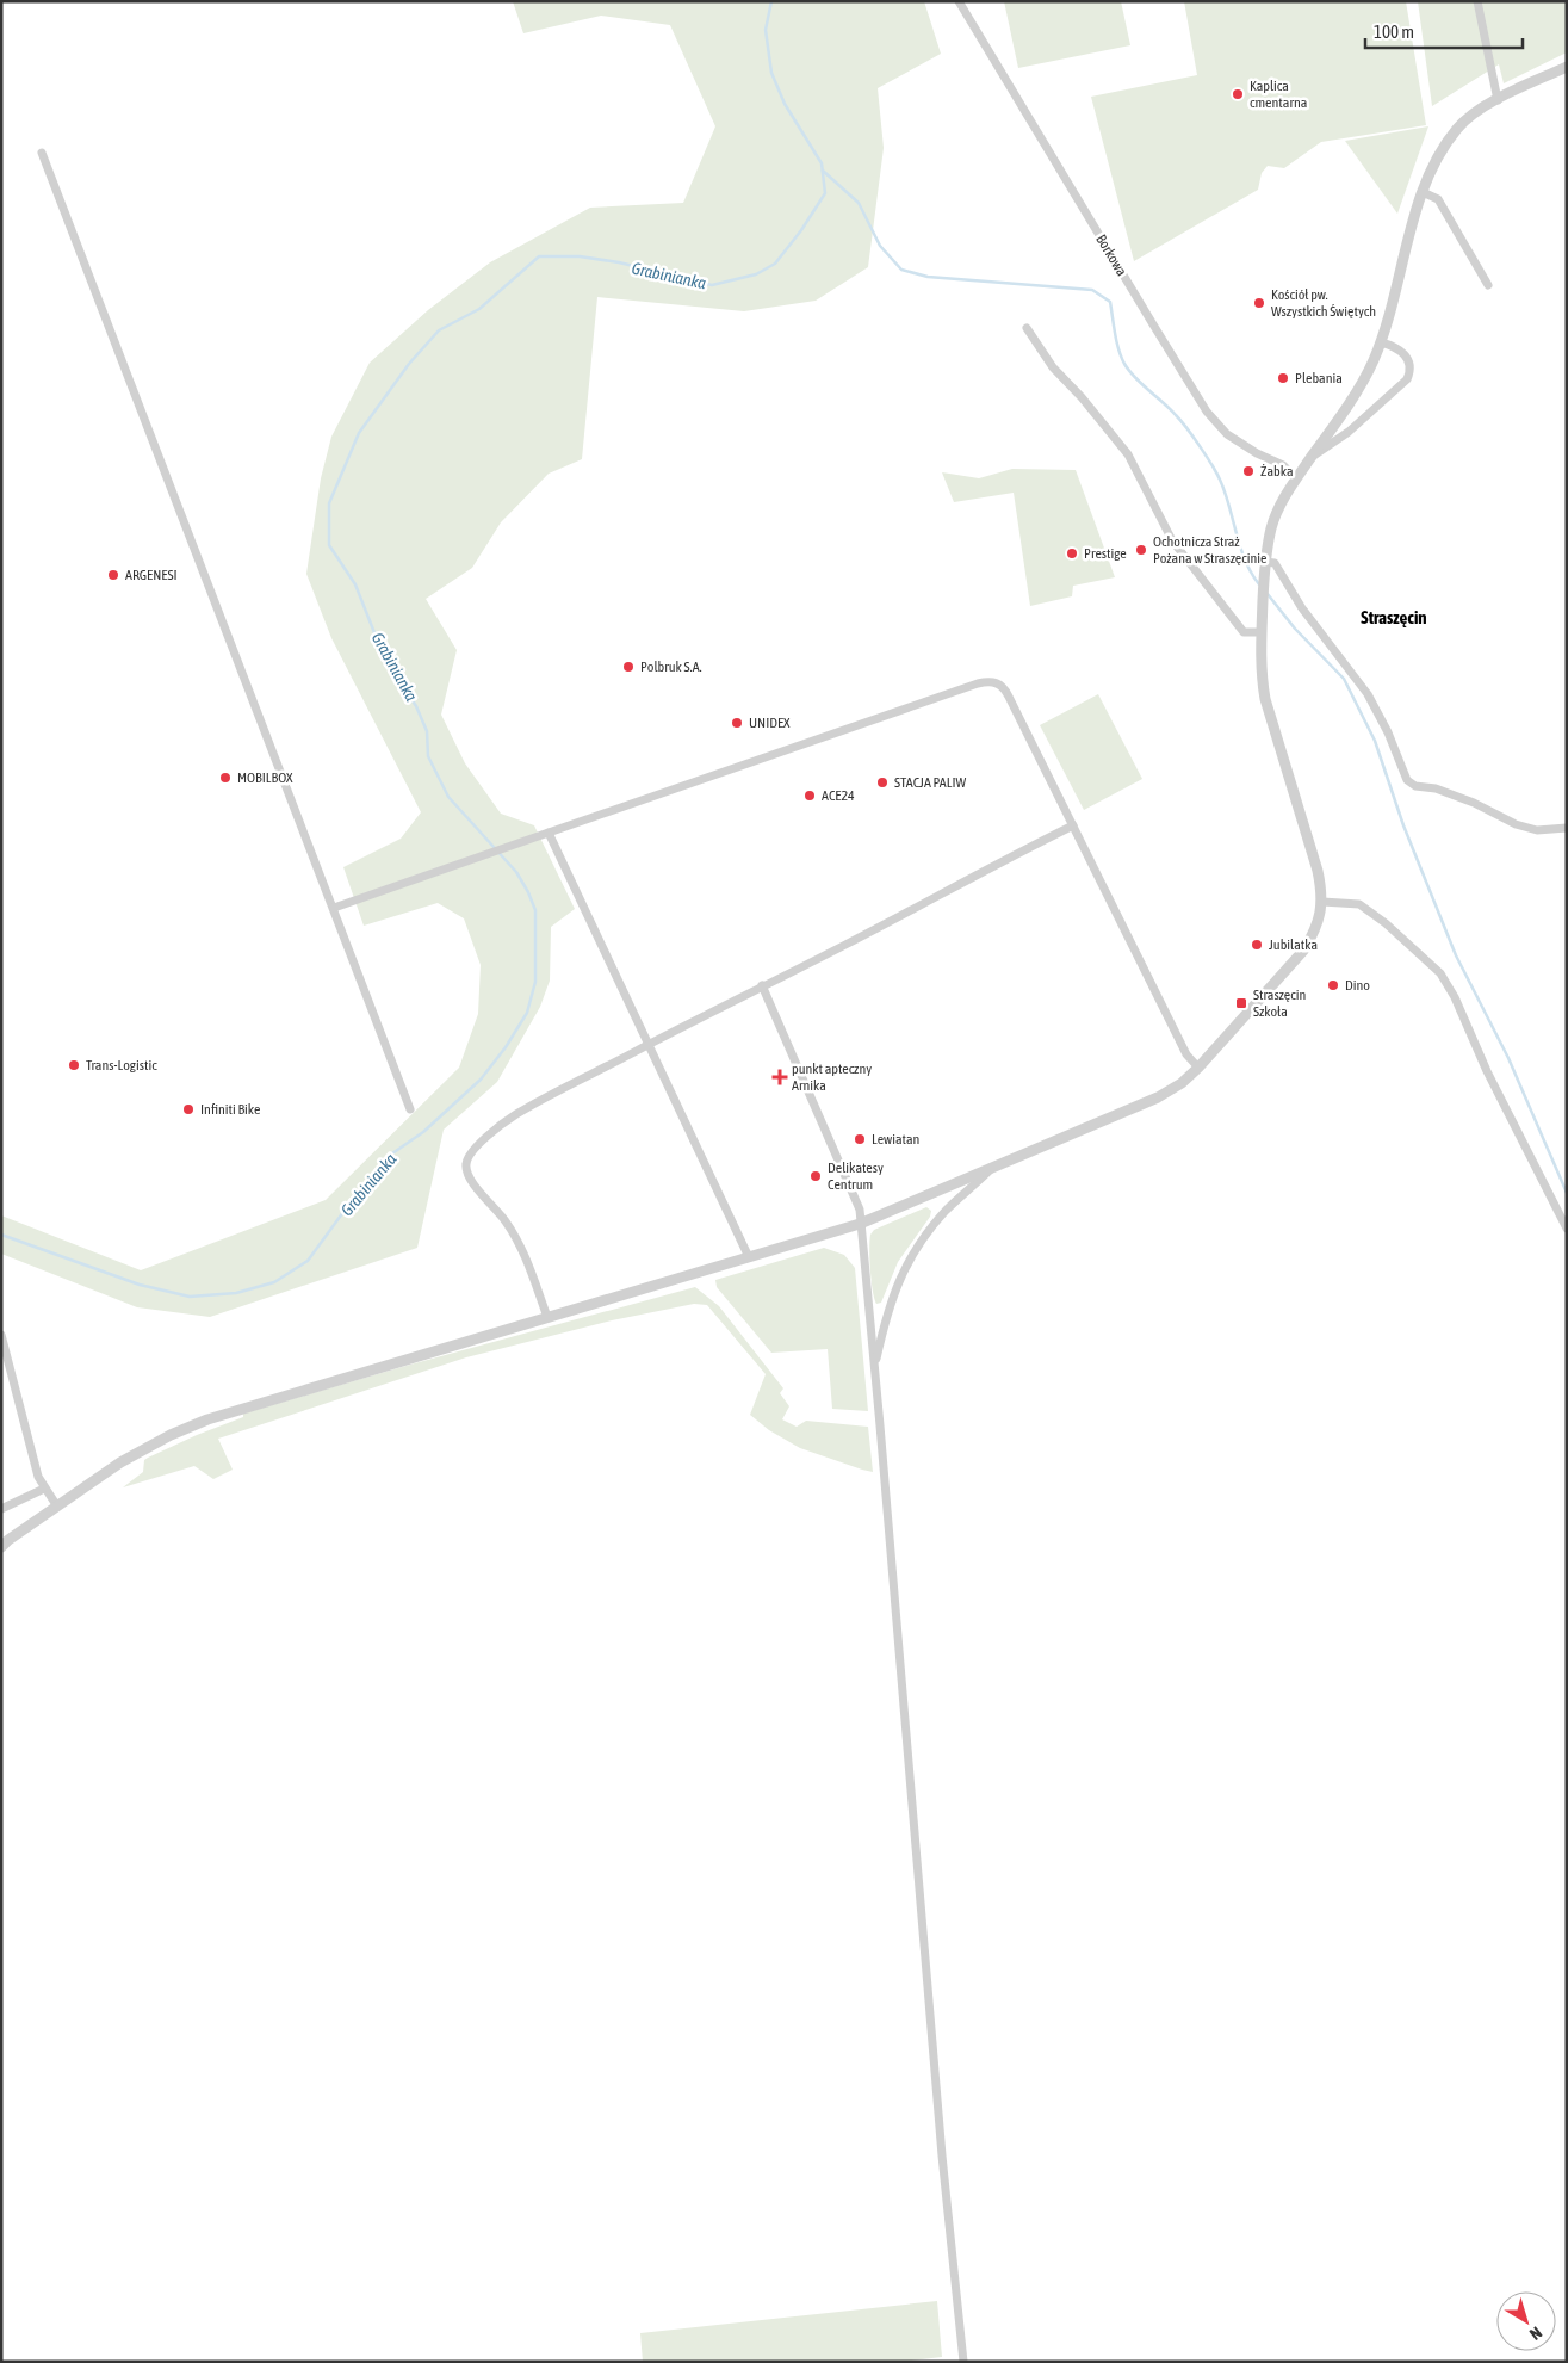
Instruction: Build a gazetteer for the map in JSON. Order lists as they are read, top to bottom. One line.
{"streets":{"street":["Borkowa"]},"districts":["Straszęcin"],"water":["Grabinianka"],"places":{"other":["Kaplica cmentarna","Kościół pw. Wszystkich Świętych","Plebania","Żabka","Ochotnicza Straż Pożana w Straszęcinie","Prestige","ARGENESI","Polbruk S.A.","UNIDEX","MOBILBOX","STACJA PALIW","ACE24","Jubilatka","Dino","Trans-Logistic","Infiniti Bike","Lewiatan","Delikatesy Centrum"],"transit":["Straszęcin Szkoła"],"health":["punkt apteczny Arnika"]},"scale_bar":"100 m","north":"bottom right"}
